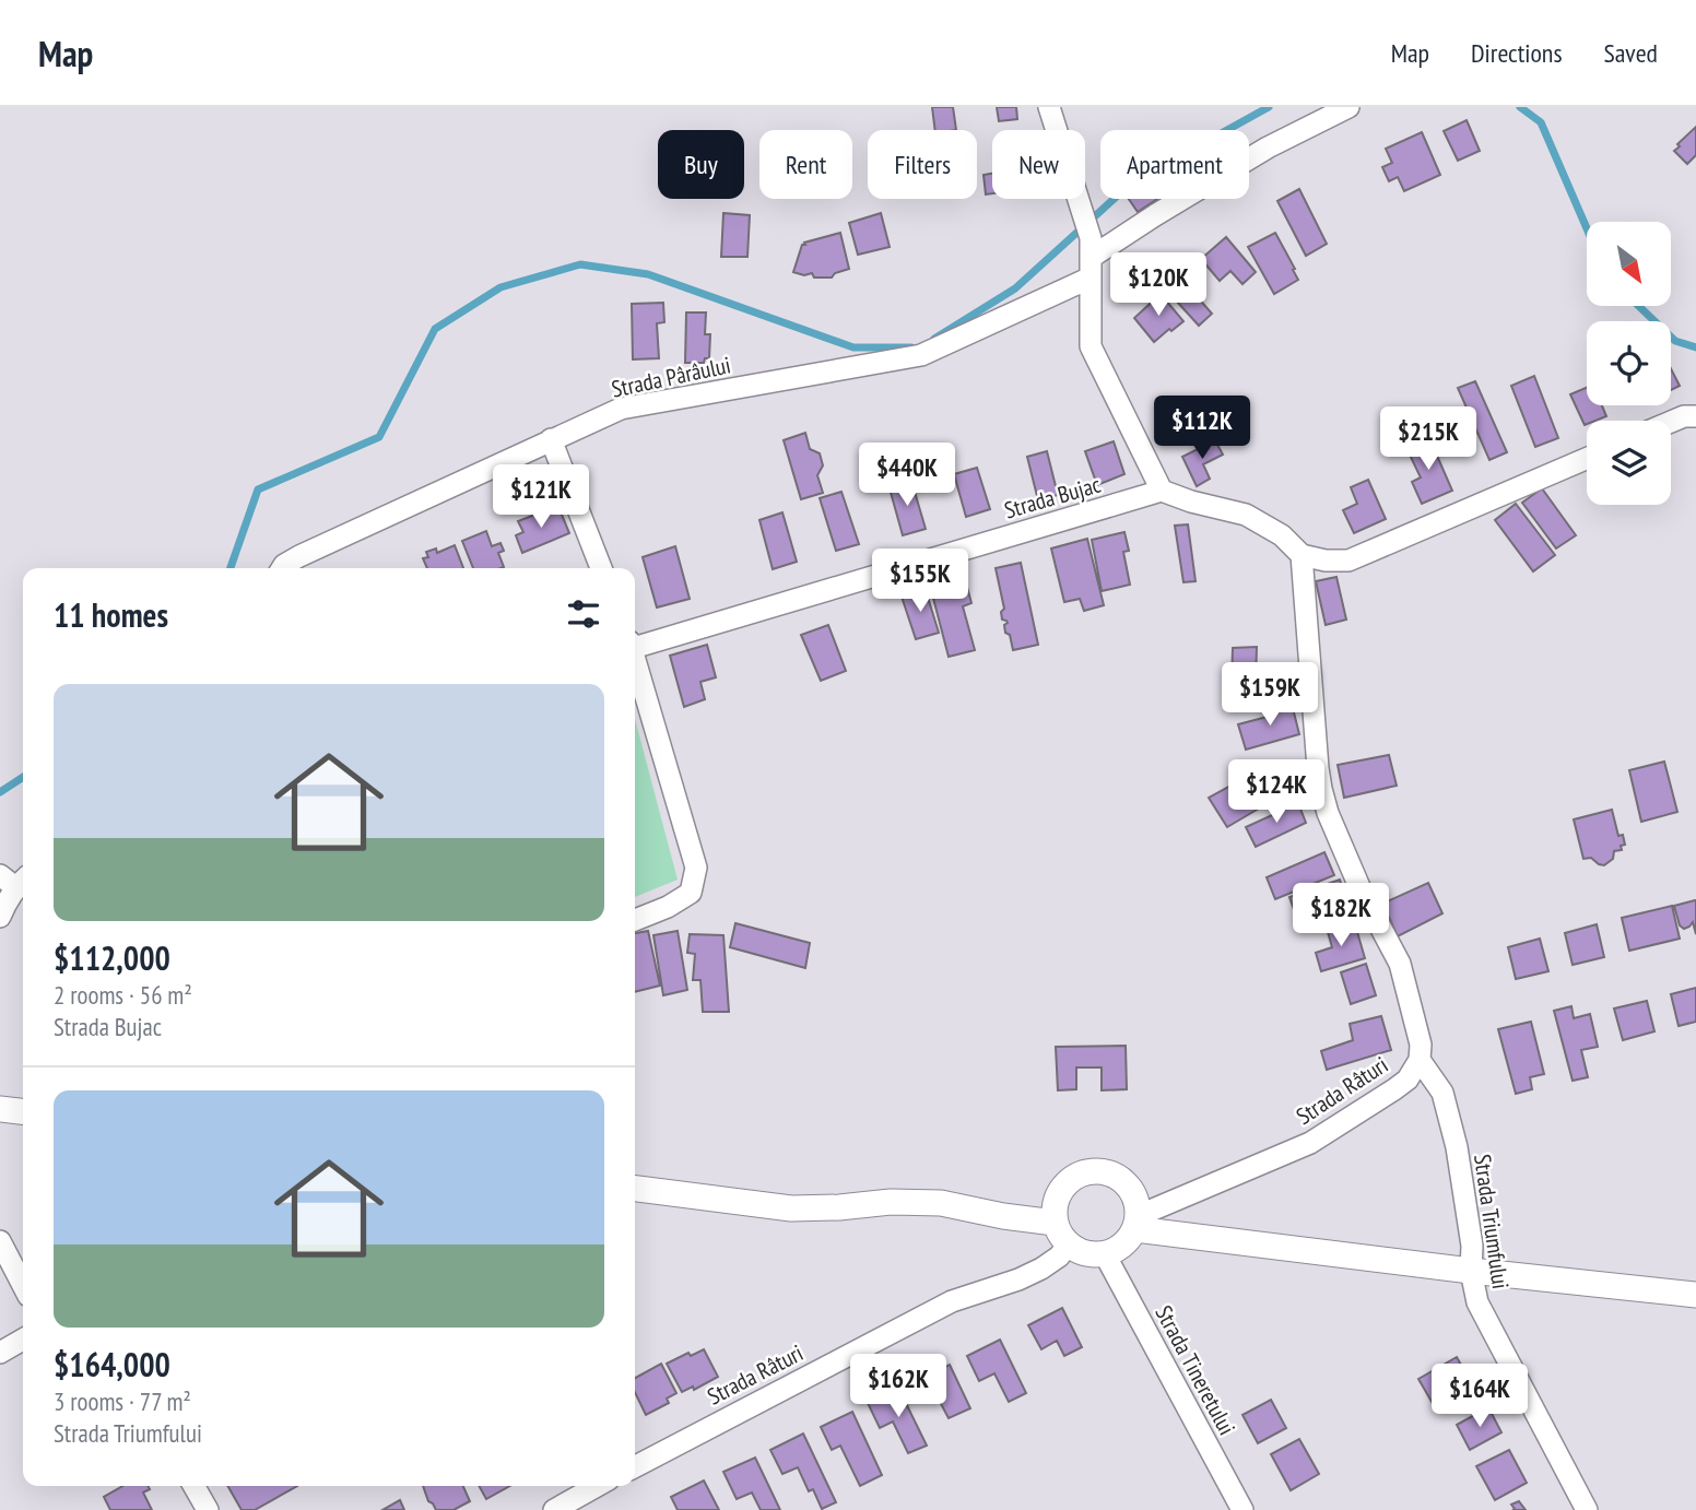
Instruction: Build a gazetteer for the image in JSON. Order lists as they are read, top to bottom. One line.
{"streets":{"street":["Strada Pârâului","Strada Bujac","Strada Râturi","Strada Triumfului","Strada Tineretului"]},"crossings":[["Strada Râturi","Strada Triumfului"],["Strada Râturi","Strada Tineretului"]],"north":"bottom right","page":{"header":"Map","nav":["Map","Directions","Saved"],"chip":["Buy","Rent","Filters","New","Apartment"],"price":["$120K","$112K","$215K","$440K","$121K","$155K","$159K","$124K","$182K","$162K","$164K"],"heading":"11 homes","list":[{"name":"$112,000","note":"2 rooms · 56 m² · Strada Bujac"},{"name":"$164,000","note":"3 rooms · 77 m² · Strada Triumfului"}]}}
